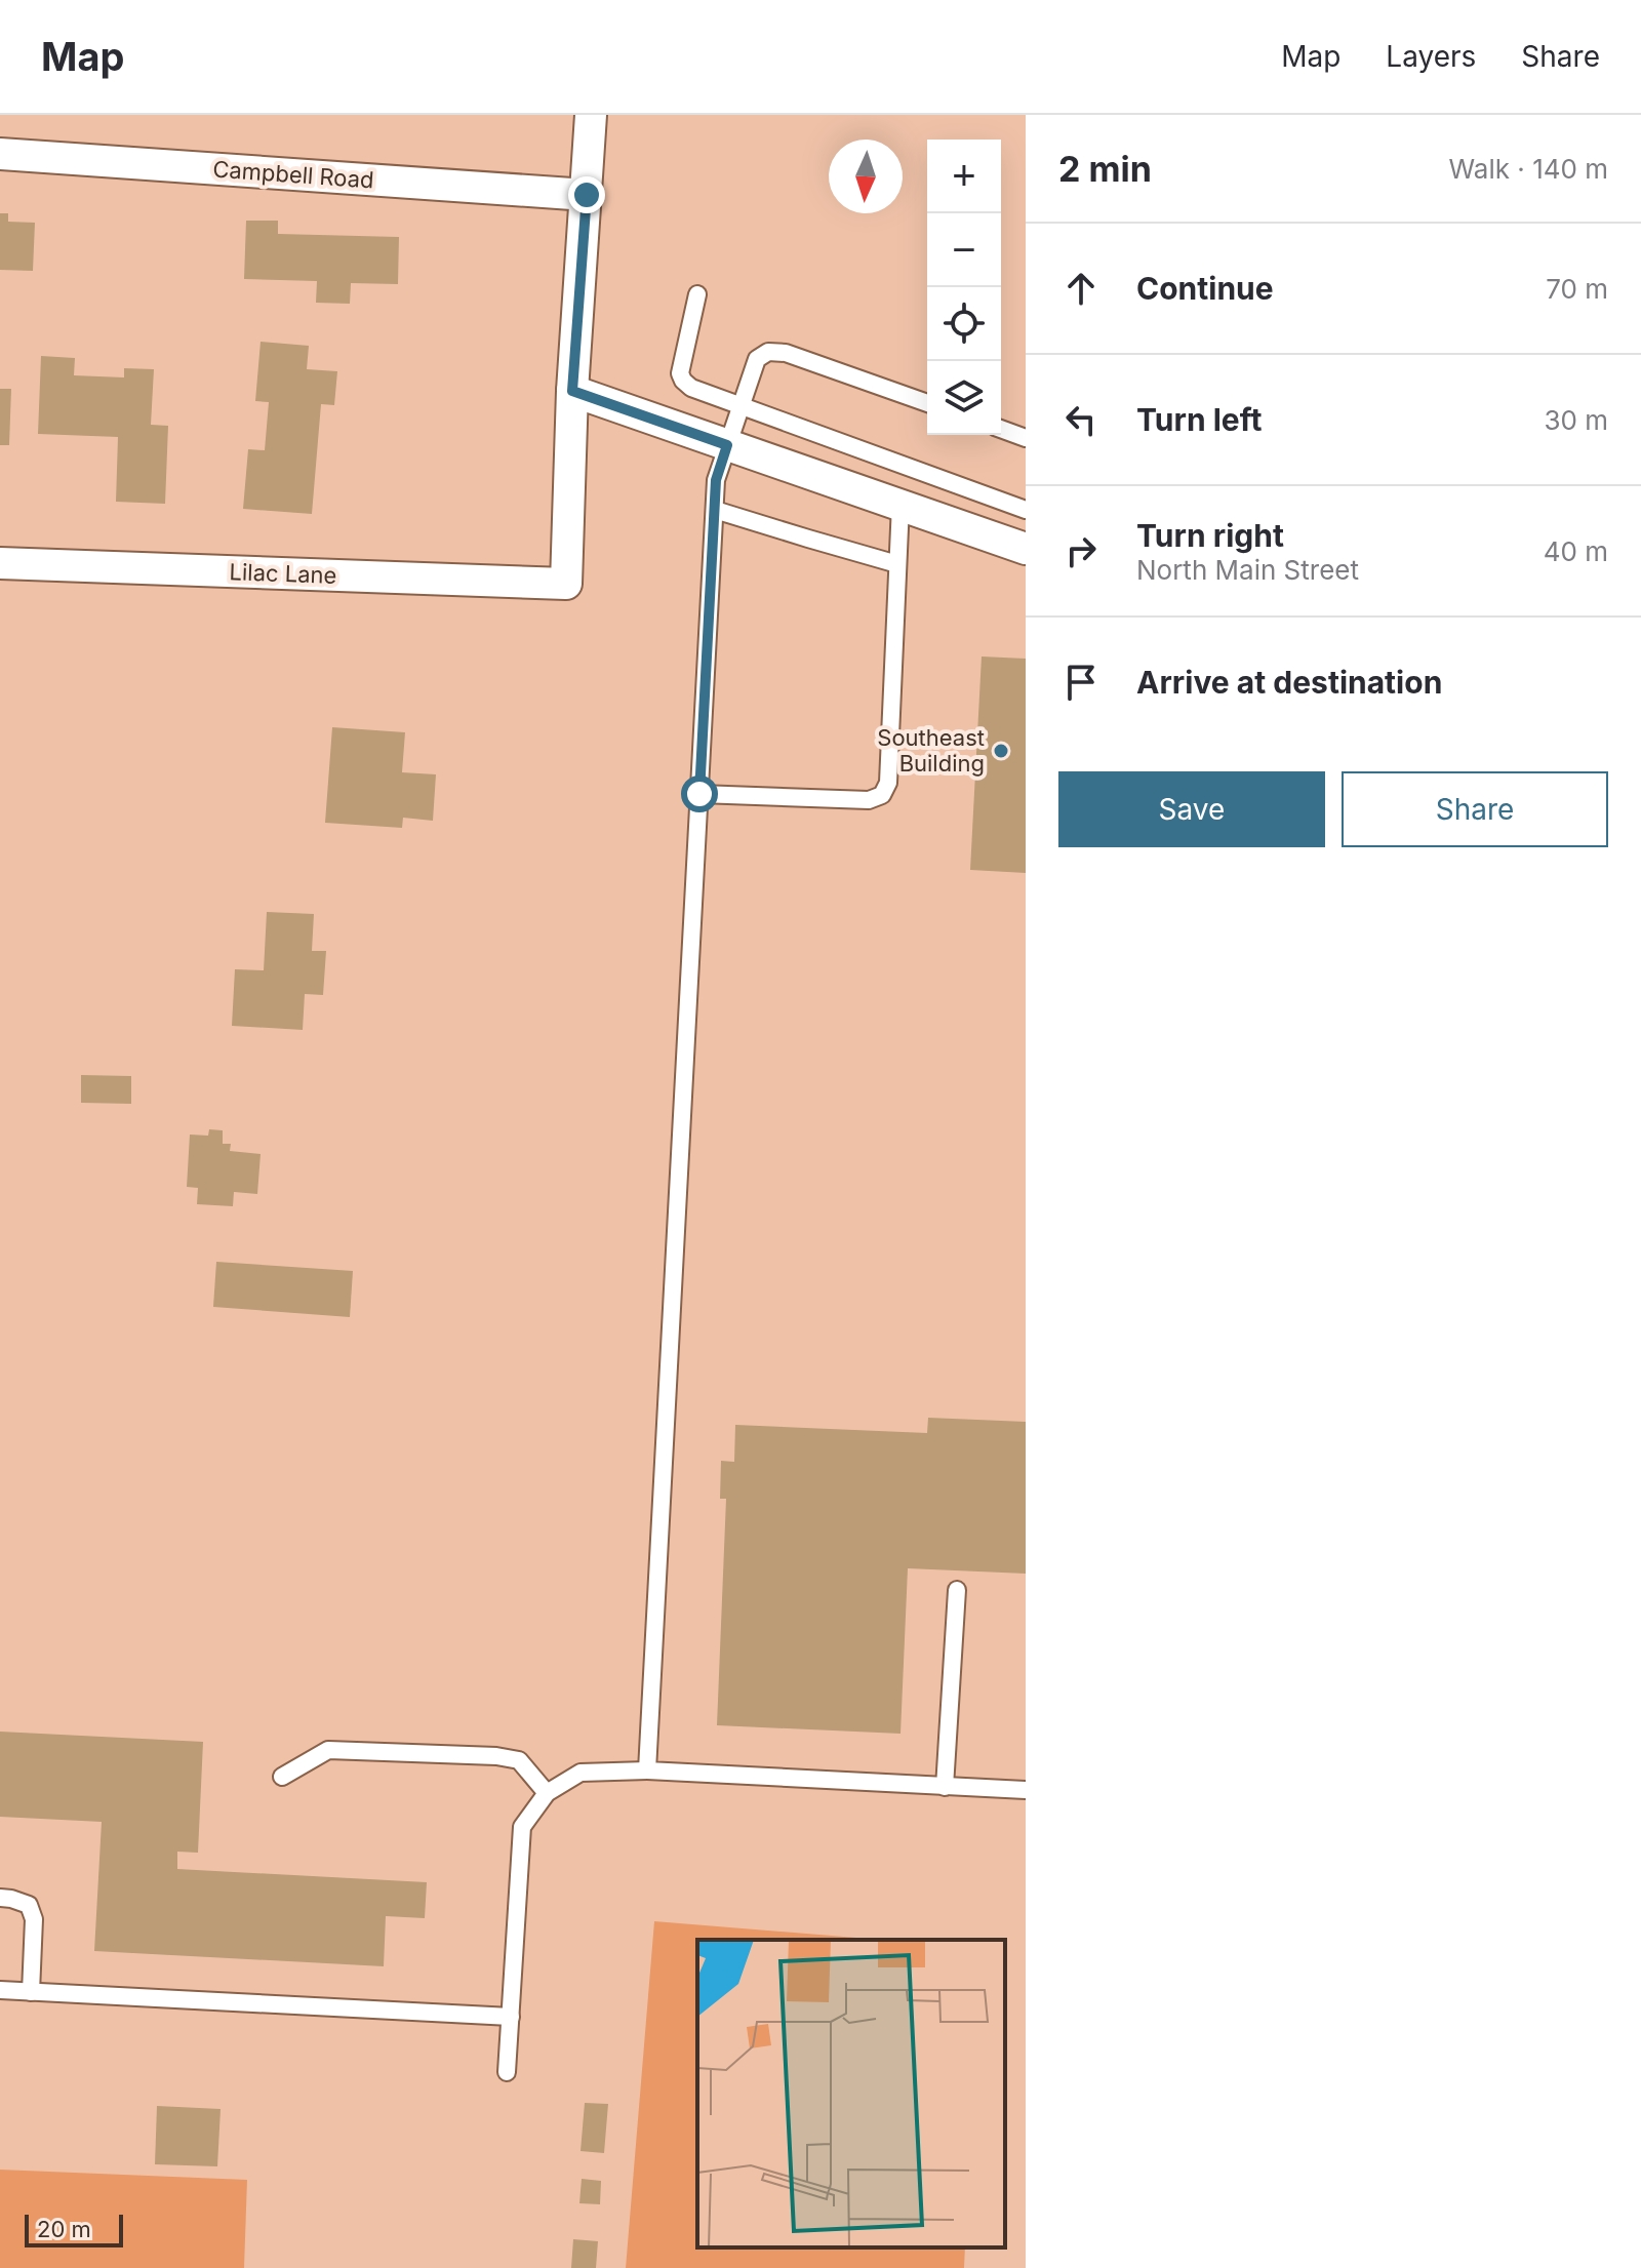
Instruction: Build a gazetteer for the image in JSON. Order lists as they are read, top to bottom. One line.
{"streets":{"street":["Campbell Road","Lilac Lane"]},"places":["Southeast Building"],"scale_bar":"20 m","north":"bottom","page":{"header":"Map","nav":["Map","Layers","Share"],"heading":["2 min","Walk · 140 m"],"map_buttons":["+","−"],"list":[["Continue","70 m"],["Turn left","30 m"],["Turn right","North Main Street","40 m"],"Arrive at destination"],"buttons":["Save","Share"],"scale":"20 m"}}
